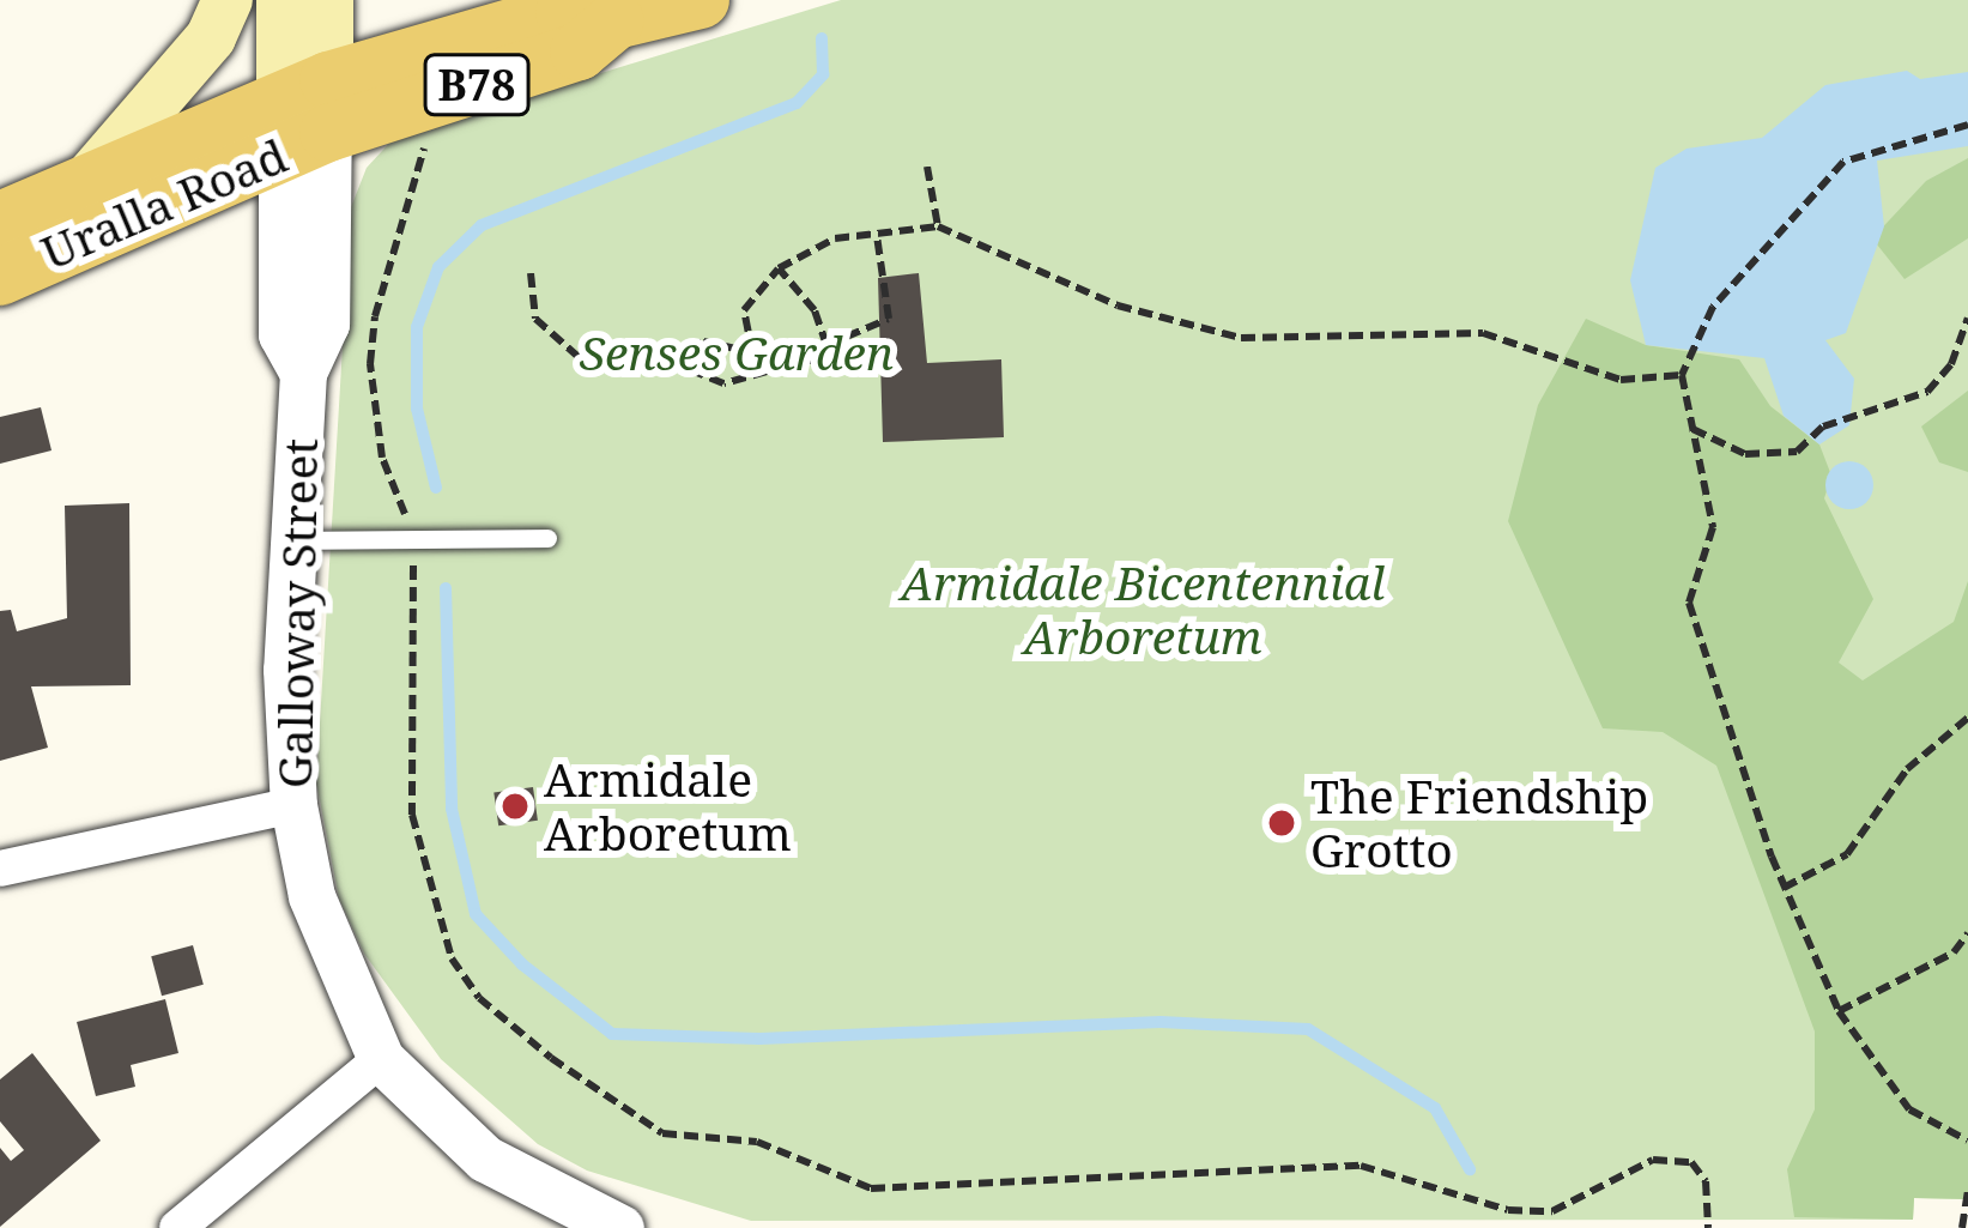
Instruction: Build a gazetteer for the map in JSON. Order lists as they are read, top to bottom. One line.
{"streets":{"main road":["B78","Uralla Road"],"street":["Galloway Street"]},"crossings":[["B78","Uralla Road"],["B78","Galloway Street"],["Uralla Road","Galloway Street"]],"parks":["Senses Garden","Armidale Bicentennial Arboretum"],"places":["Armidale Arboretum","The Friendship Grotto"]}
